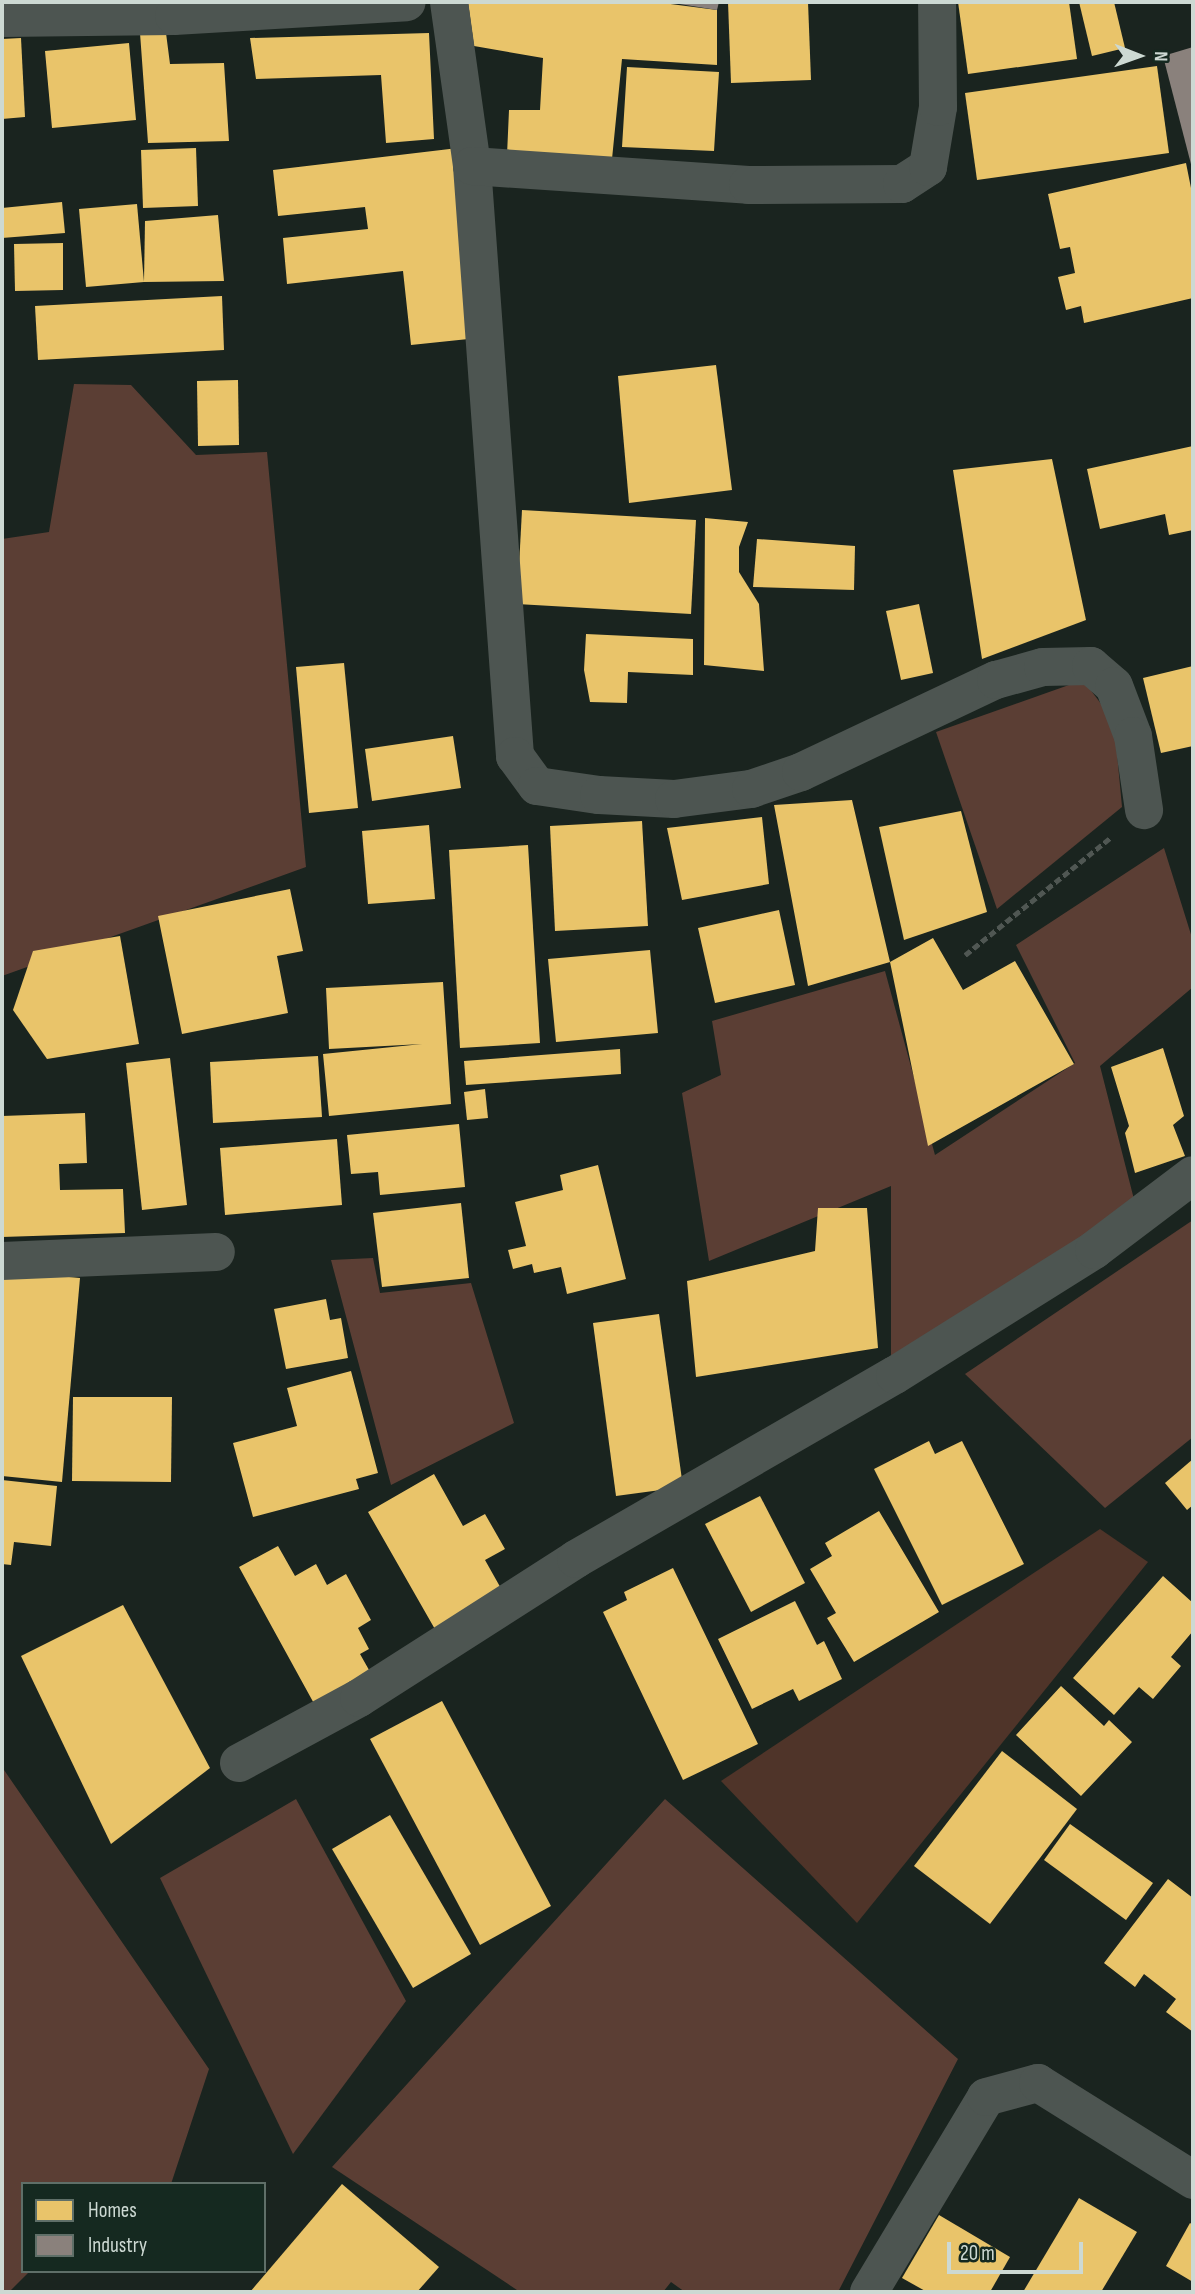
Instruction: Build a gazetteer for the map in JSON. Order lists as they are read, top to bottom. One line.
{"legend":["Homes","Industry"],"scale_bar":"20 m","north":"right"}
